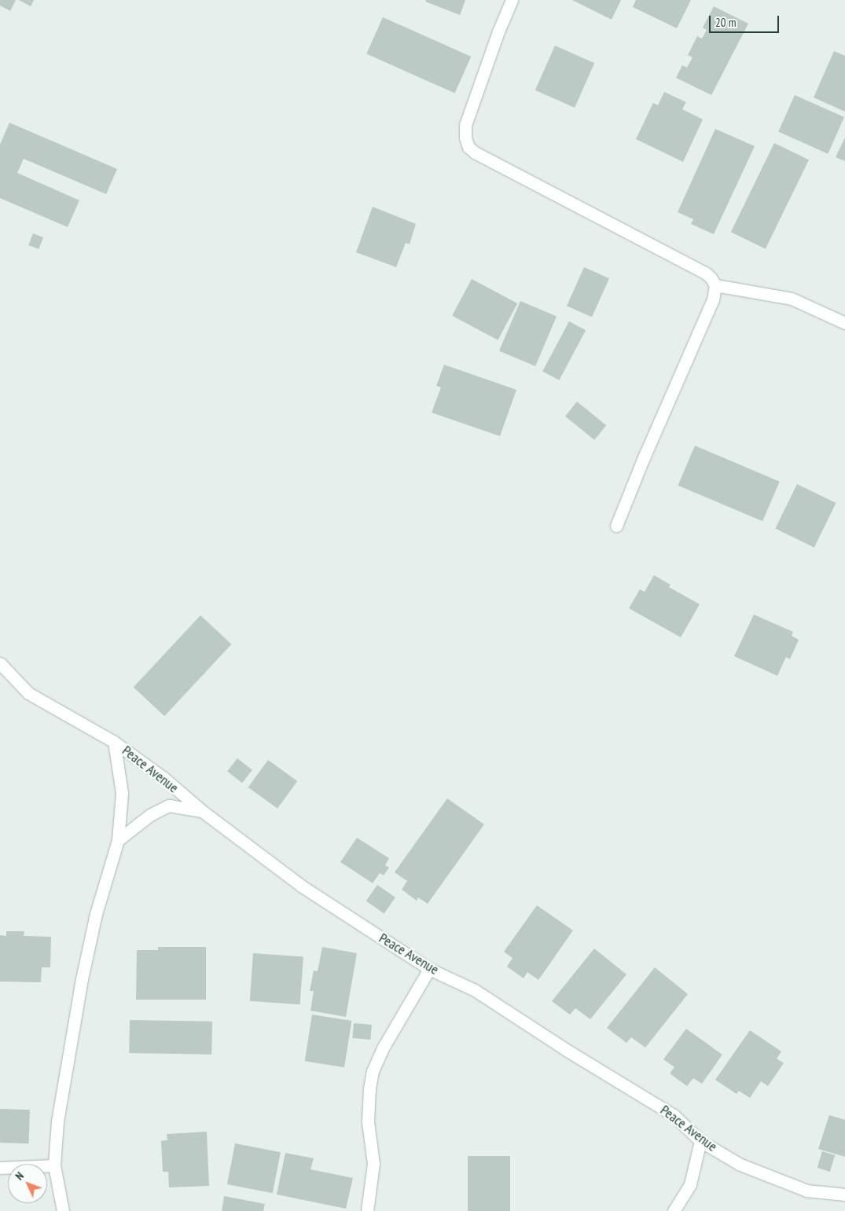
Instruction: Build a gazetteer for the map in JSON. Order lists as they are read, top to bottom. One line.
{"streets":{"street":["Peace Avenue"]},"scale_bar":"20 m","north":"top left"}
